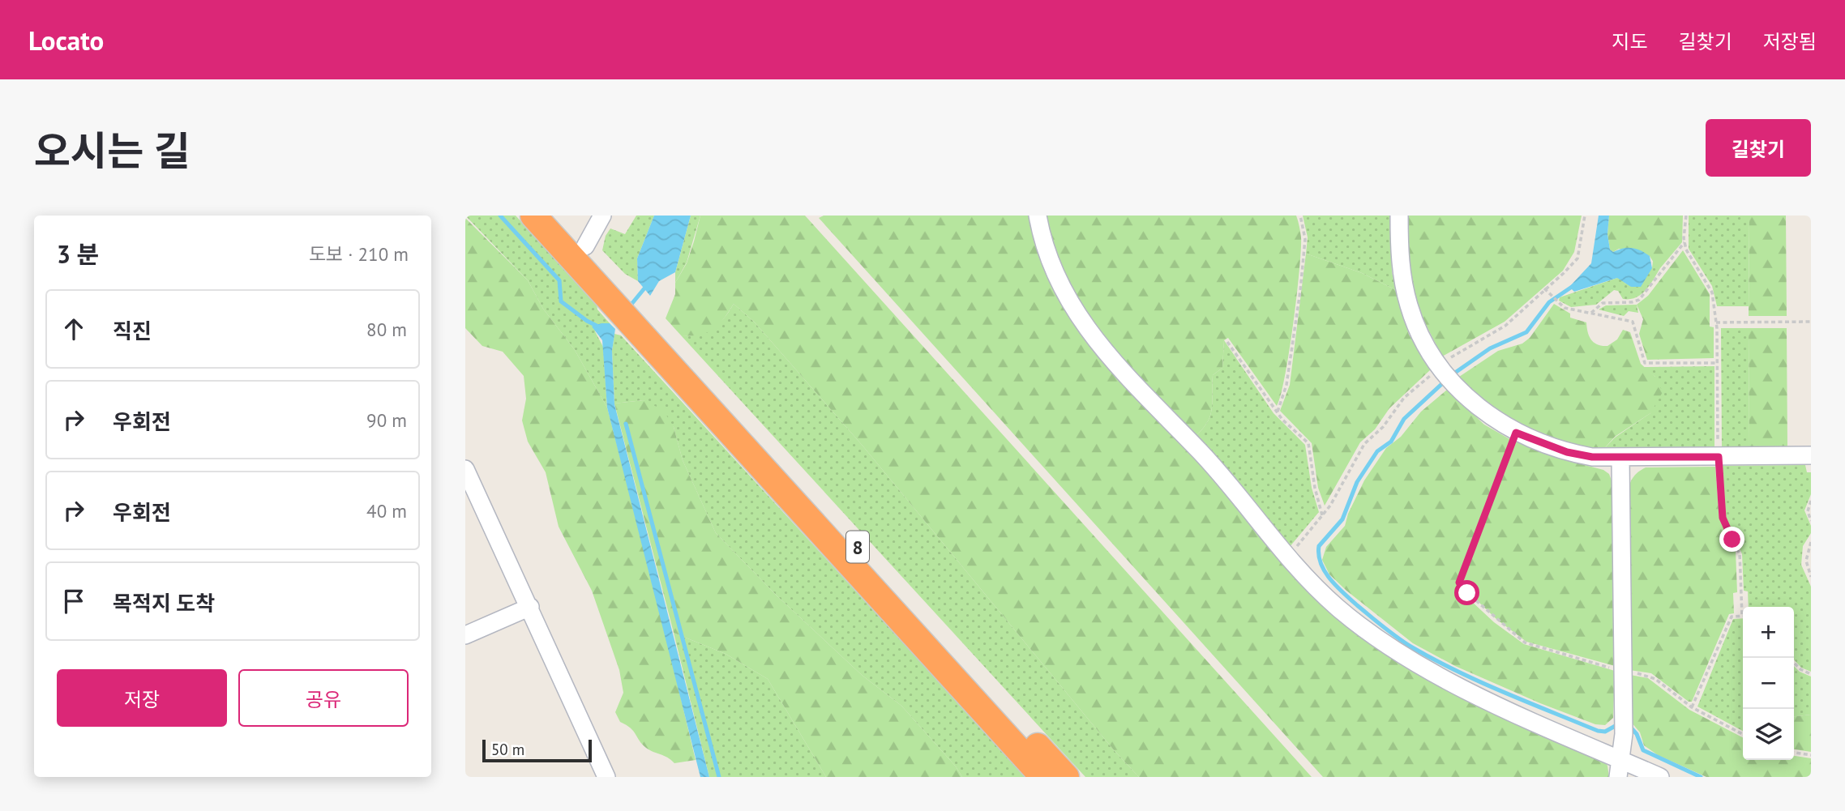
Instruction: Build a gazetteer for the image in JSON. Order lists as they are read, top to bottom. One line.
{"streets":{"highway":["8"]},"scale_bar":"50 m","page":{"header":"Locato","nav":["지도","길찾기","저장됨"],"title":"오시는 길","buttons":["길찾기",["저장","공유"]],"heading":["3 분","도보 · 210 m"],"list":[["직진","80 m"],["우회전","90 m"],["우회전","40 m"],"목적지 도착"],"map_buttons":["+","−"],"scale":"50 m"}}
